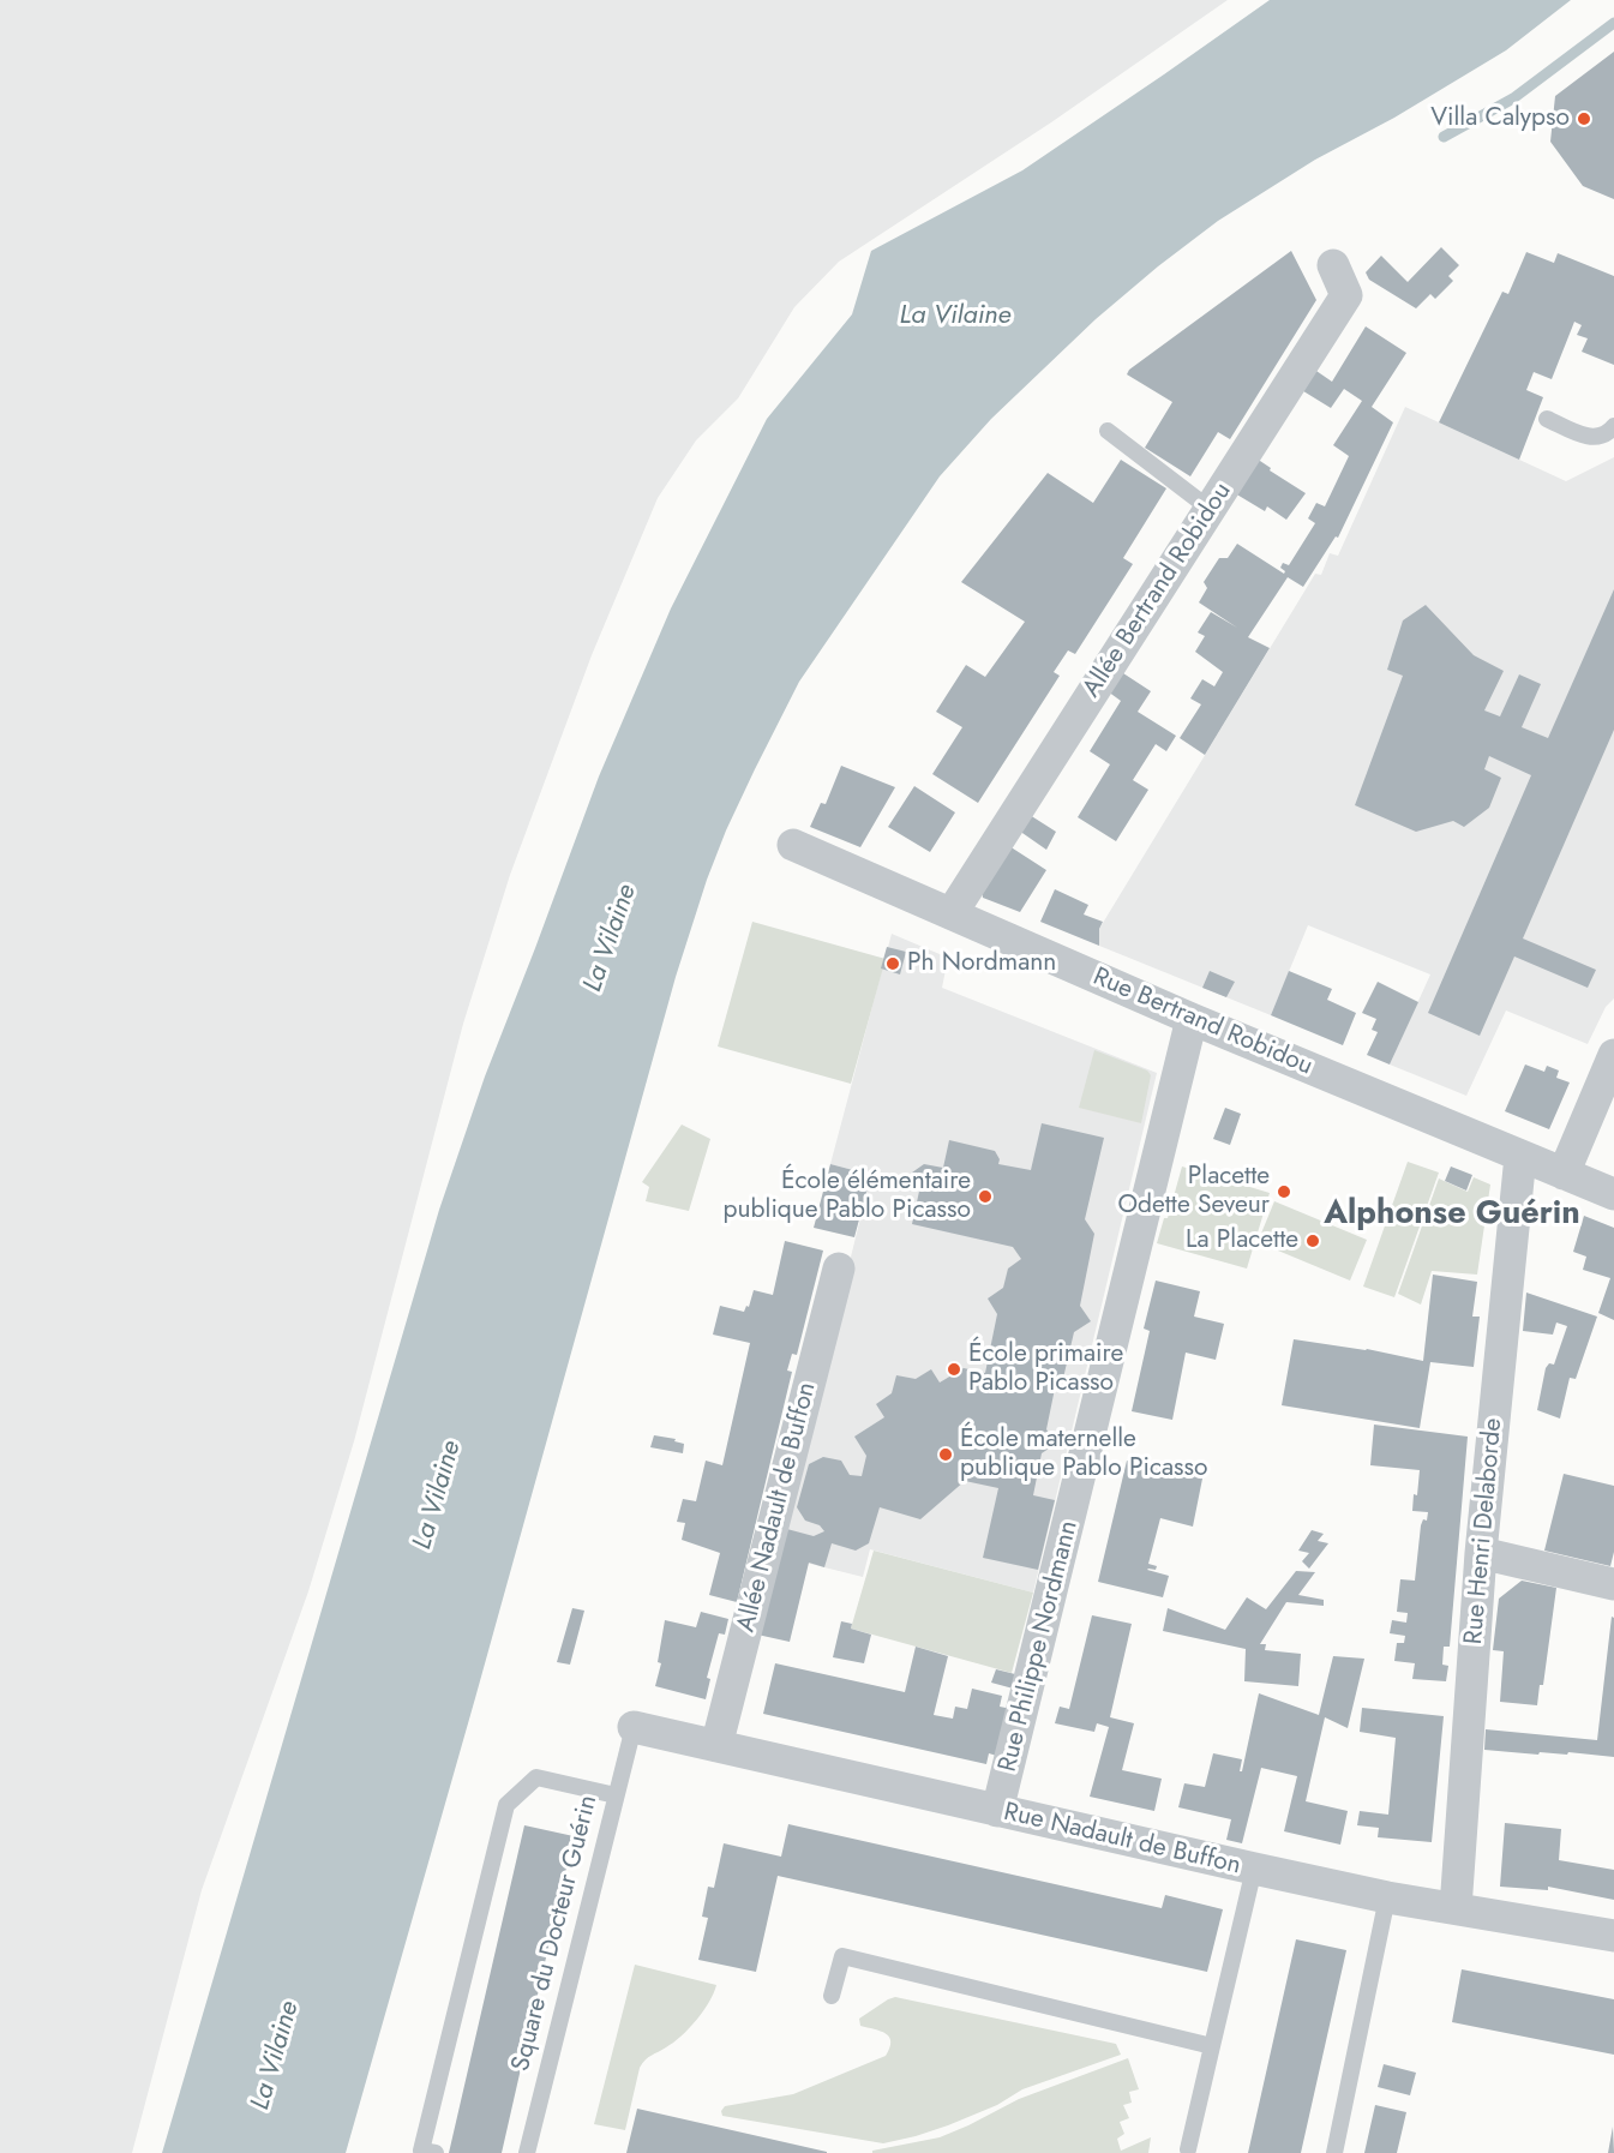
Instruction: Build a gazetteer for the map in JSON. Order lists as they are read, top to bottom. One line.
{"streets":{"street":["Allée Bertrand Robidou","Rue Bertrand Robidou","Allée Nadault de Buffon","Rue Henri Delaborde","Rue Philippe Nordmann","Rue Nadault de Buffon"],"lane":["Square du Docteur Guérin"]},"crossings":[["Allée Bertrand Robidou","Rue Bertrand Robidou"],["Rue Bertrand Robidou","Rue Henri Delaborde"],["Rue Bertrand Robidou","Rue Philippe Nordmann"],["Allée Nadault de Buffon","Rue Nadault de Buffon"],["Rue Henri Delaborde","Rue Nadault de Buffon"],["Rue Philippe Nordmann","Rue Nadault de Buffon"],["Rue Nadault de Buffon","Square du Docteur Guérin"]],"districts":["Alphonse Guérin"],"water":["La Vilaine"],"places":["Villa Calypso","Ph Nordmann","Placette Odette Seveur","École élémentaire publique Pablo Picasso","La Placette","École primaire Pablo Picasso","École maternelle publique Pablo Picasso"]}
